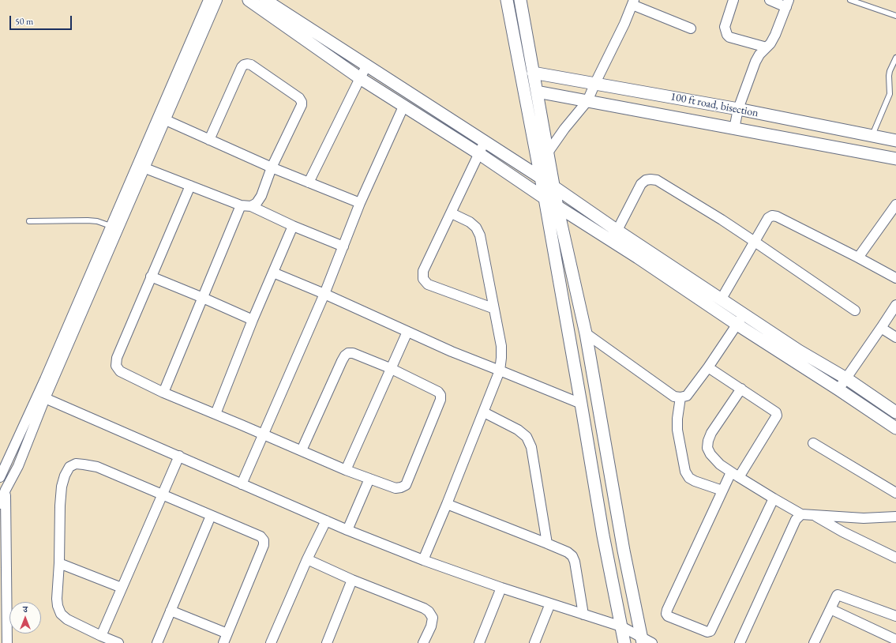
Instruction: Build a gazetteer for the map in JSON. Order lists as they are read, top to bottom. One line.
{"streets":{"street":["100 ft road, bisection"]},"scale_bar":"50 m","north":"top"}
